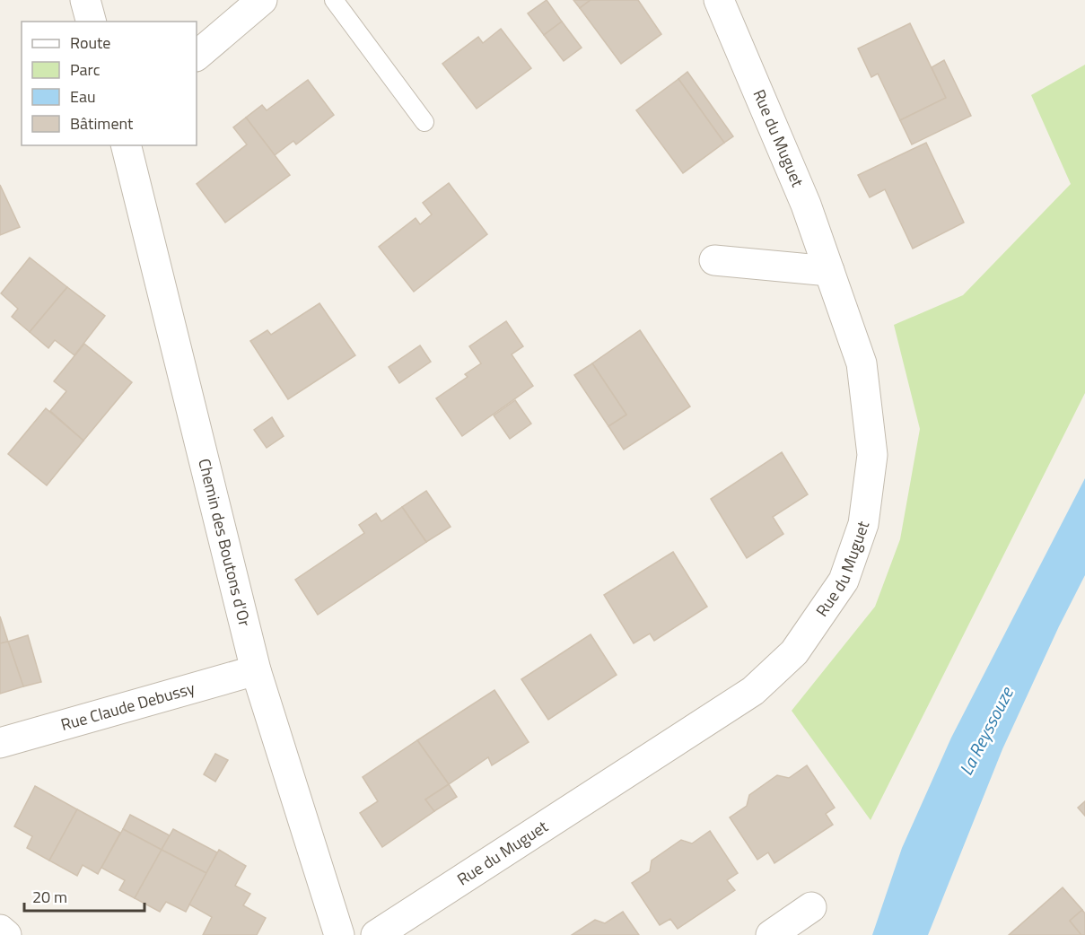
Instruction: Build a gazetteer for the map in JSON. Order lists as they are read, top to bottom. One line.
{"streets":{"street":["Rue du Muguet","Chemin des Boutons d'Or","Rue Claude Debussy"]},"crossings":[["Chemin des Boutons d'Or","Rue Claude Debussy"]],"water":["La Reyssouze"],"legend":["Route","Parc","Eau","Bâtiment"],"scale_bar":"20 m"}
